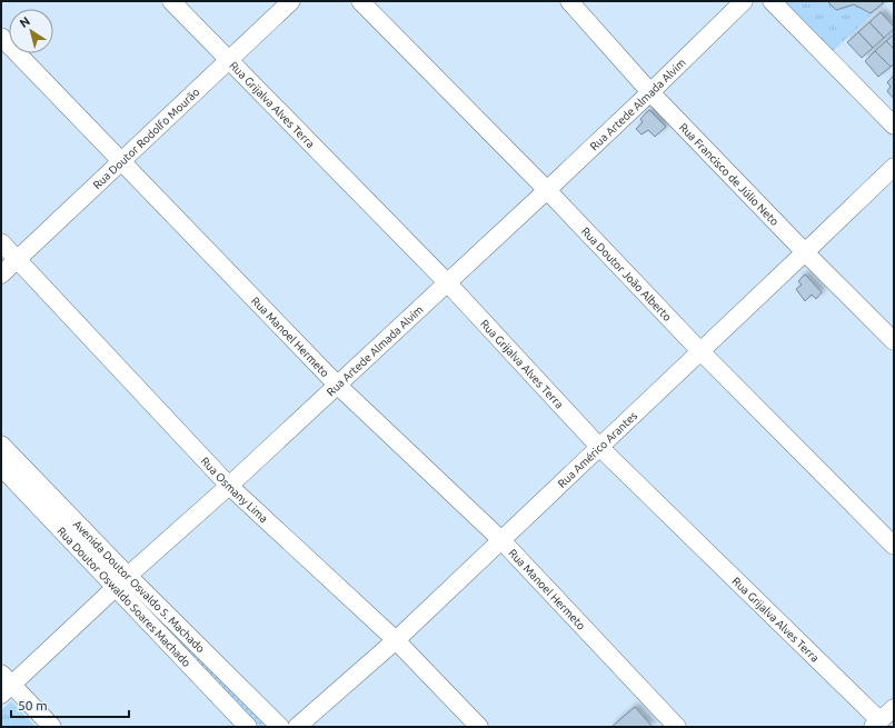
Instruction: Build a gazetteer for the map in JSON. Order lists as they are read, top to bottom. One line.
{"streets":{"street":["Rua Artede Almada Alvim","Rua Grijalva Alves Terra","Rua Doutor Rodolfo Mourão","Rua Francisco de Júlio Neto","Rua Doutor João Alberto","Rua Manoel Hermeto","Rua Américo Arantes","Rua Osmany Lima","Avenida Doutor Osvaldo S. Machado","Rua Doutor Oswaldo Soares Machado"]},"crossings":[["Rua Artede Almada Alvim","Rua Grijalva Alves Terra"],["Rua Artede Almada Alvim","Rua Francisco de Júlio Neto"],["Rua Artede Almada Alvim","Rua Doutor João Alberto"],["Rua Artede Almada Alvim","Rua Manoel Hermeto"],["Rua Artede Almada Alvim","Rua Osmany Lima"],["Rua Artede Almada Alvim","Avenida Doutor Osvaldo S. Machado"],["Rua Artede Almada Alvim","Rua Doutor Oswaldo Soares Machado"],["Rua Grijalva Alves Terra","Rua Doutor Rodolfo Mourão"],["Rua Grijalva Alves Terra","Rua Américo Arantes"],["Rua Doutor Rodolfo Mourão","Rua Manoel Hermeto"],["Rua Doutor Rodolfo Mourão","Rua Osmany Lima"],["Rua Francisco de Júlio Neto","Rua Américo Arantes"],["Rua Doutor João Alberto","Rua Américo Arantes"],["Rua Manoel Hermeto","Rua Américo Arantes"],["Rua Américo Arantes","Rua Osmany Lima"],["Avenida Doutor Osvaldo S. Machado","Rua Doutor Oswaldo Soares Machado"]],"scale_bar":"50 m","north":"top left"}
